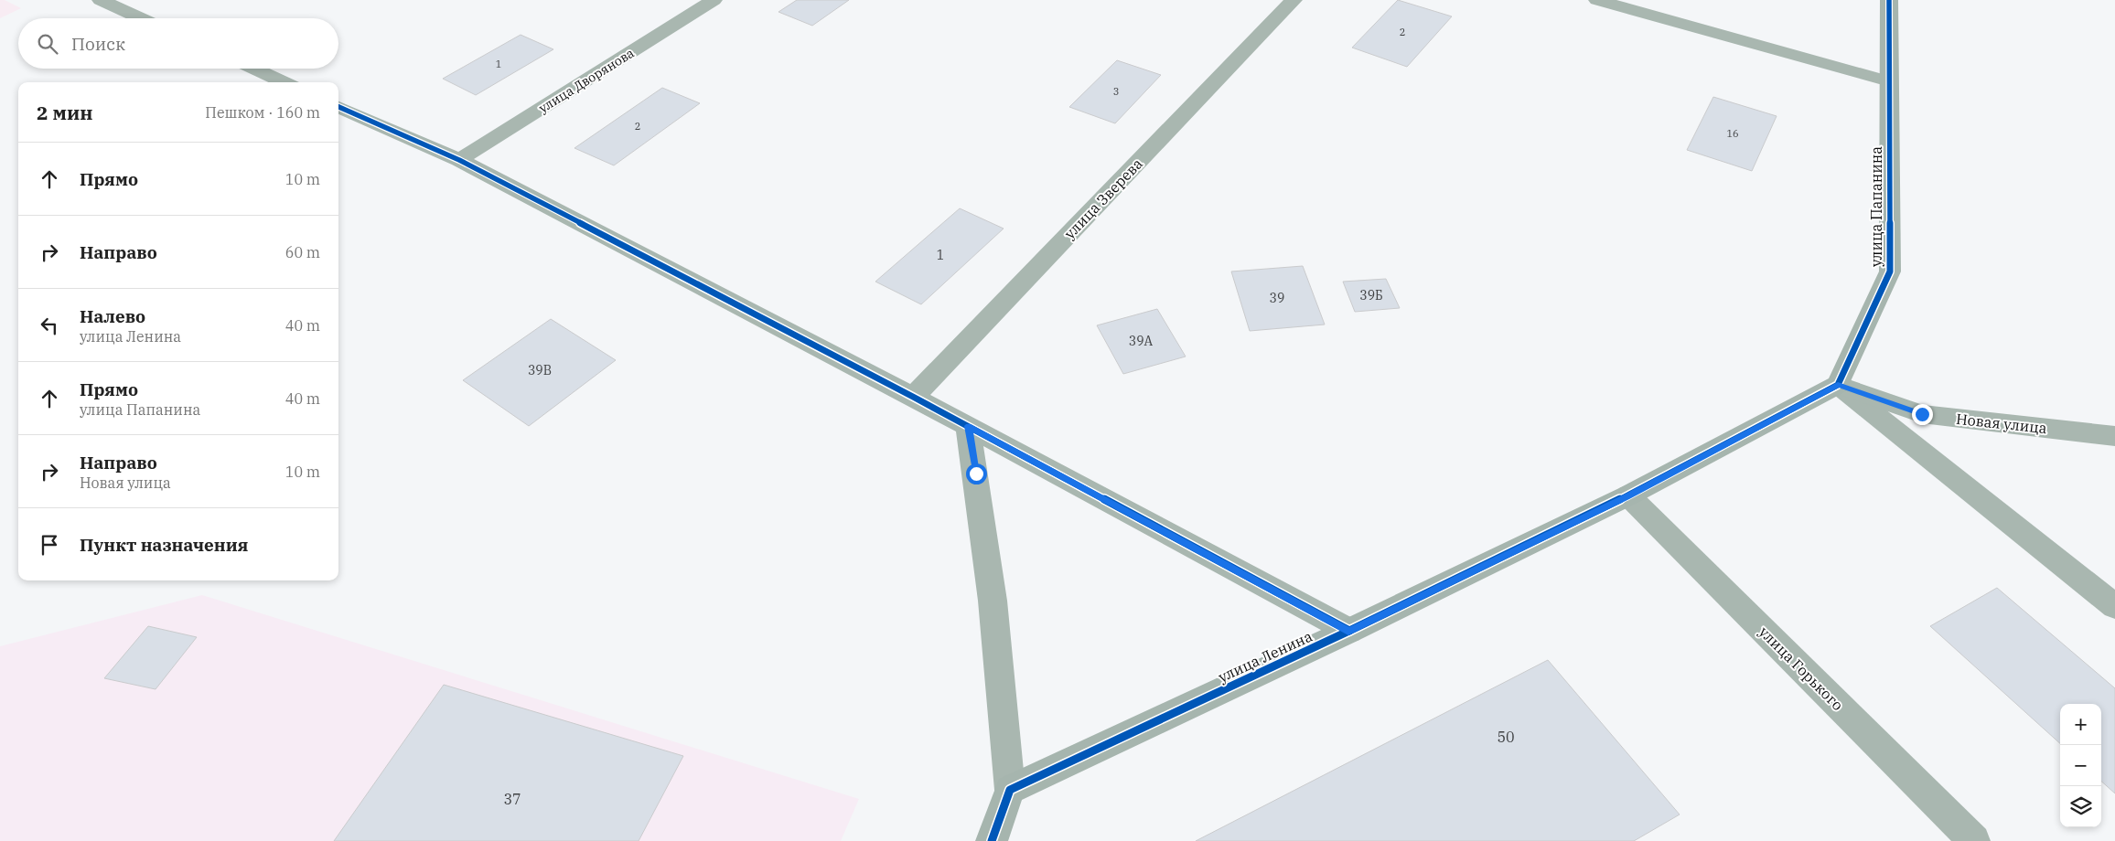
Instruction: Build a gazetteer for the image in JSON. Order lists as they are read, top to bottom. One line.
{"streets":{"street":["улица Дворянова","улица Зверева","улица Папанина","Новая улица","улица Ленина","улица Горького"]},"crossings":[["улица Папанина","Новая улица"],["улица Ленина","улица Горького"]],"house_numbers":["2","1","3","2","16","1","39Б","39","39А","39В","50","37"],"page":{"search":"Поиск","heading":["2 мин","Пешком · 160 m"],"list":[["Прямо","10 m"],["Направо","60 m"],["Налево","улица Ленина","40 m"],["Прямо","улица Папанина","40 m"],["Направо","Новая улица","10 m"],"Пункт назначения"],"map_buttons":["+","−"]}}
